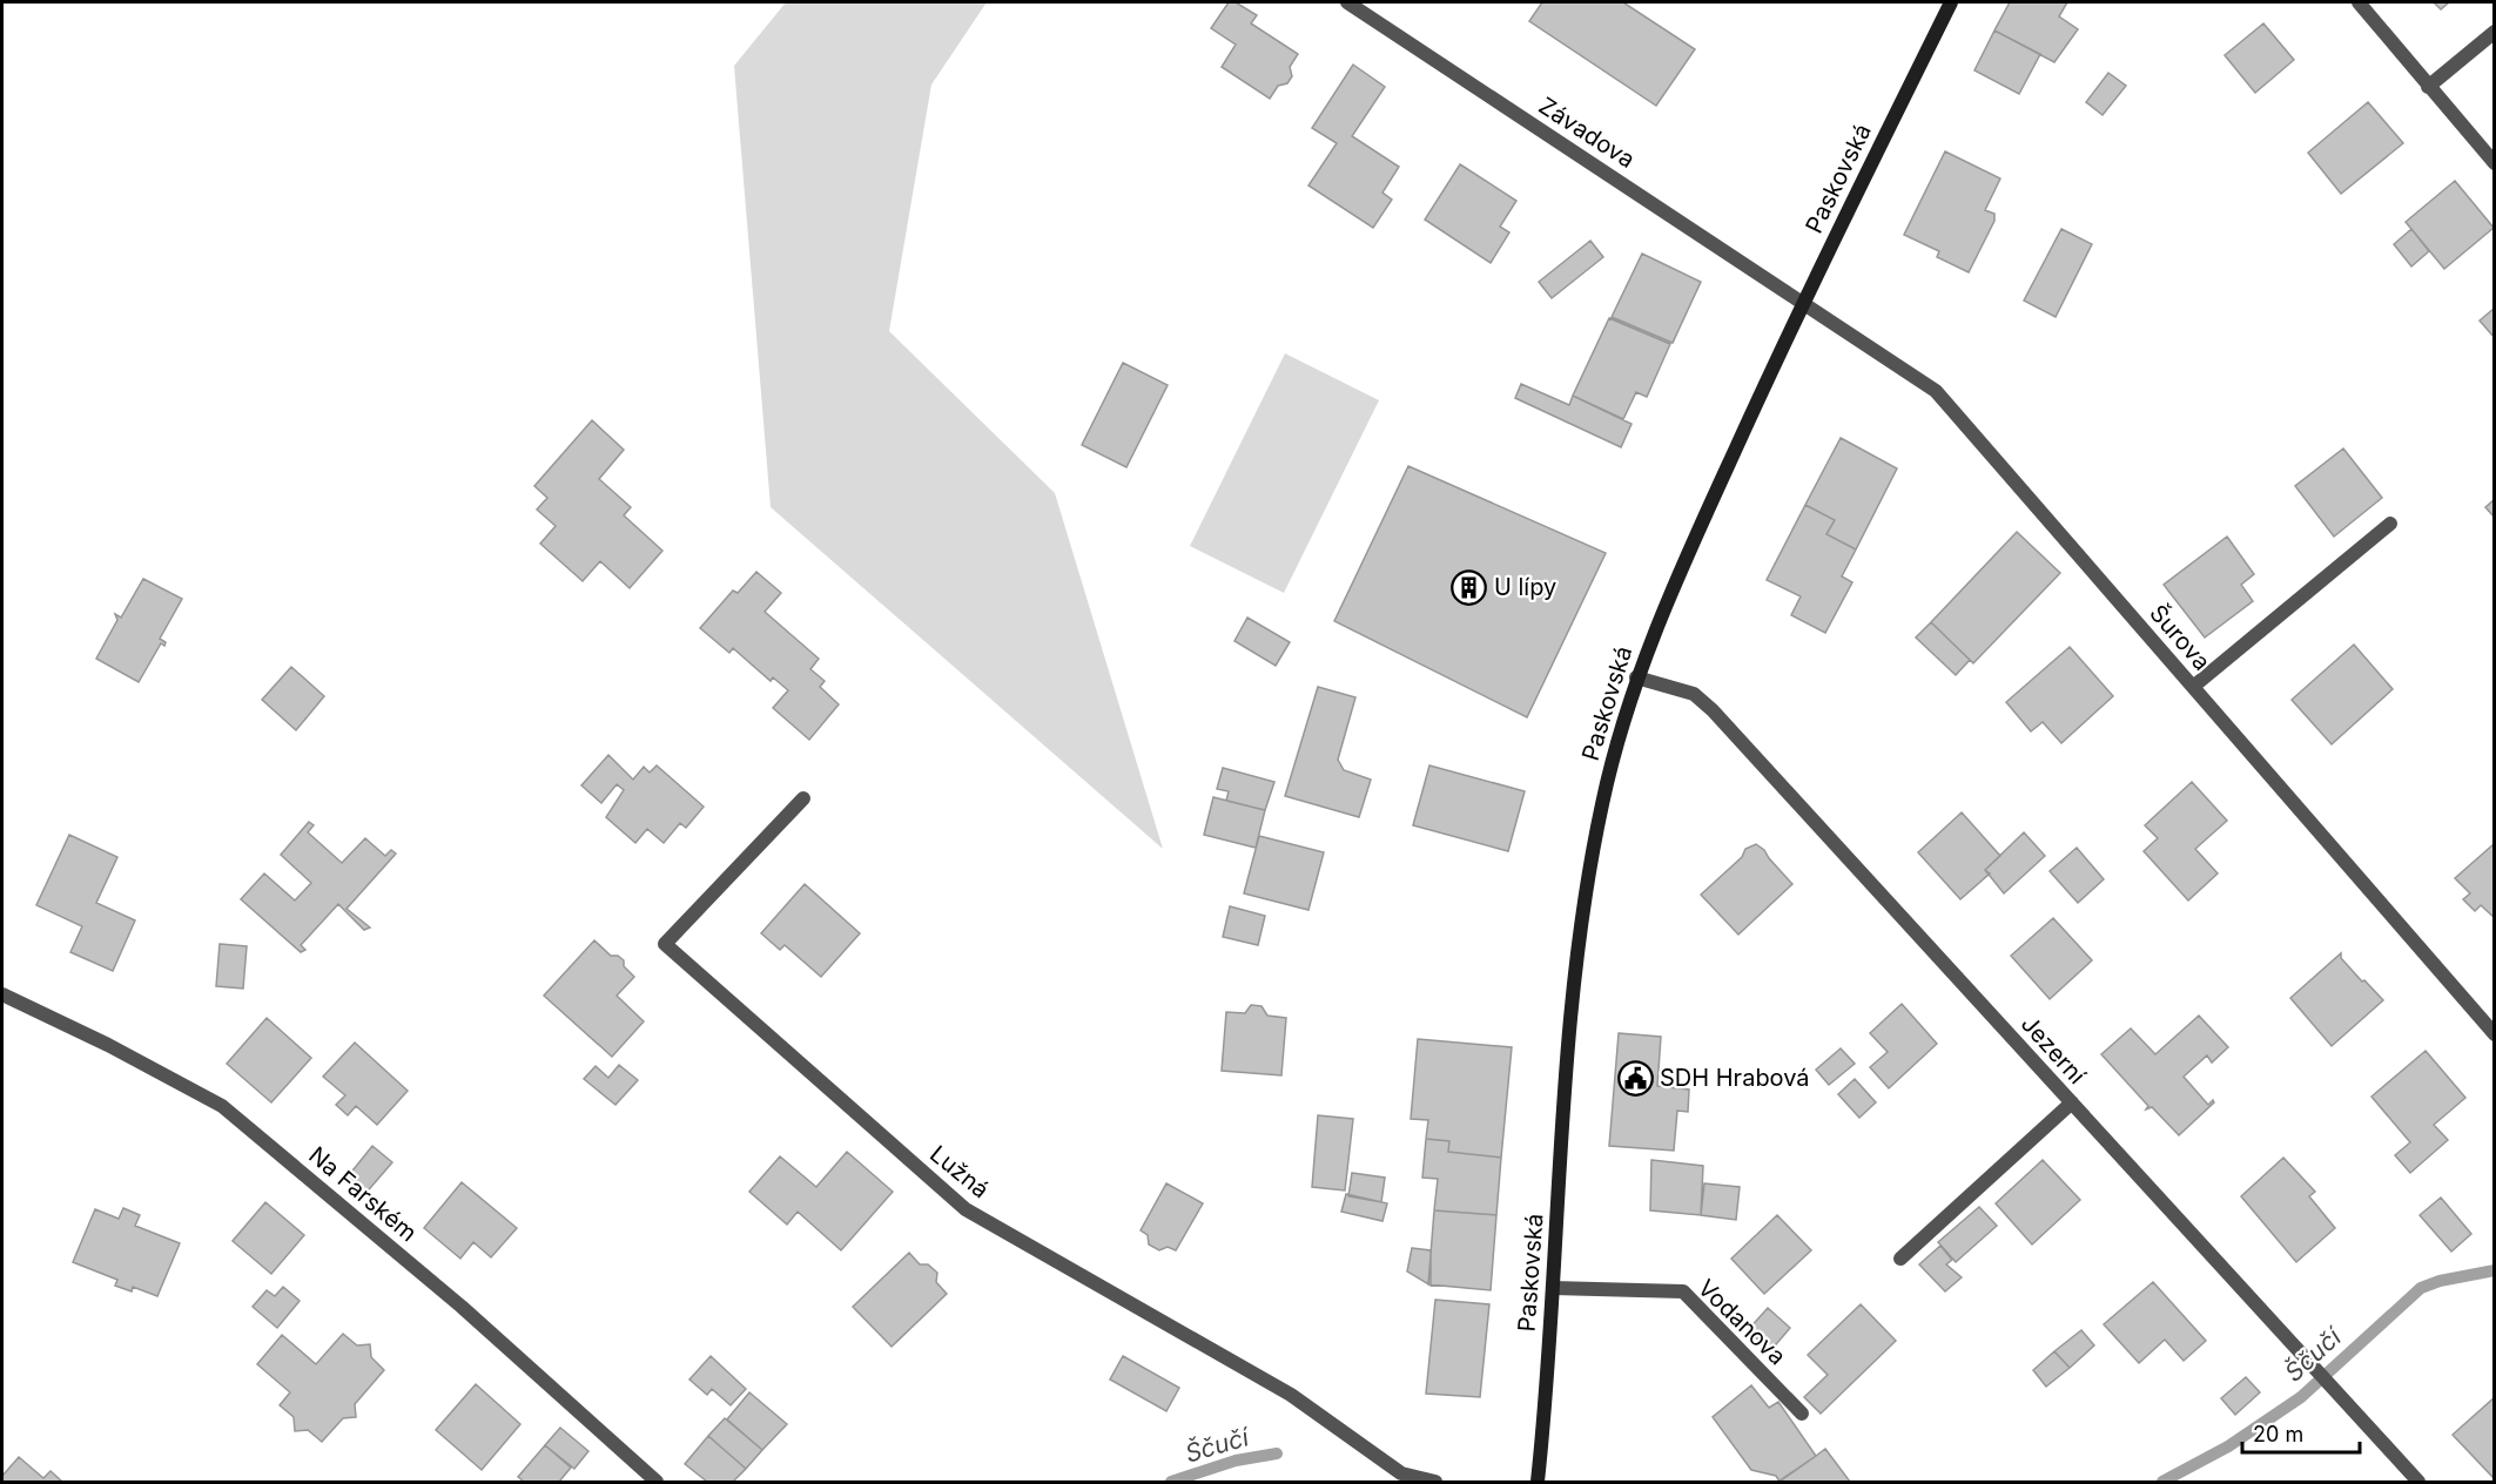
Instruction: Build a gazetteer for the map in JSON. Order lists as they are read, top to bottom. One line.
{"streets":{"main road":["Paskovská"],"street":["Závadova","Šurova","Jezerní","Lužná","Na Farském","Vodanova"]},"crossings":[["Závadova","Paskovská"],["Závadova","Šurova"],["Paskovská","Šurova"],["Paskovská","Jezerní"],["Paskovská","Vodanova"]],"water":["Ščučí"],"places":{"building":["U lípy"],"public building":["SDH Hrabová"]},"scale_bar":"20 m"}
